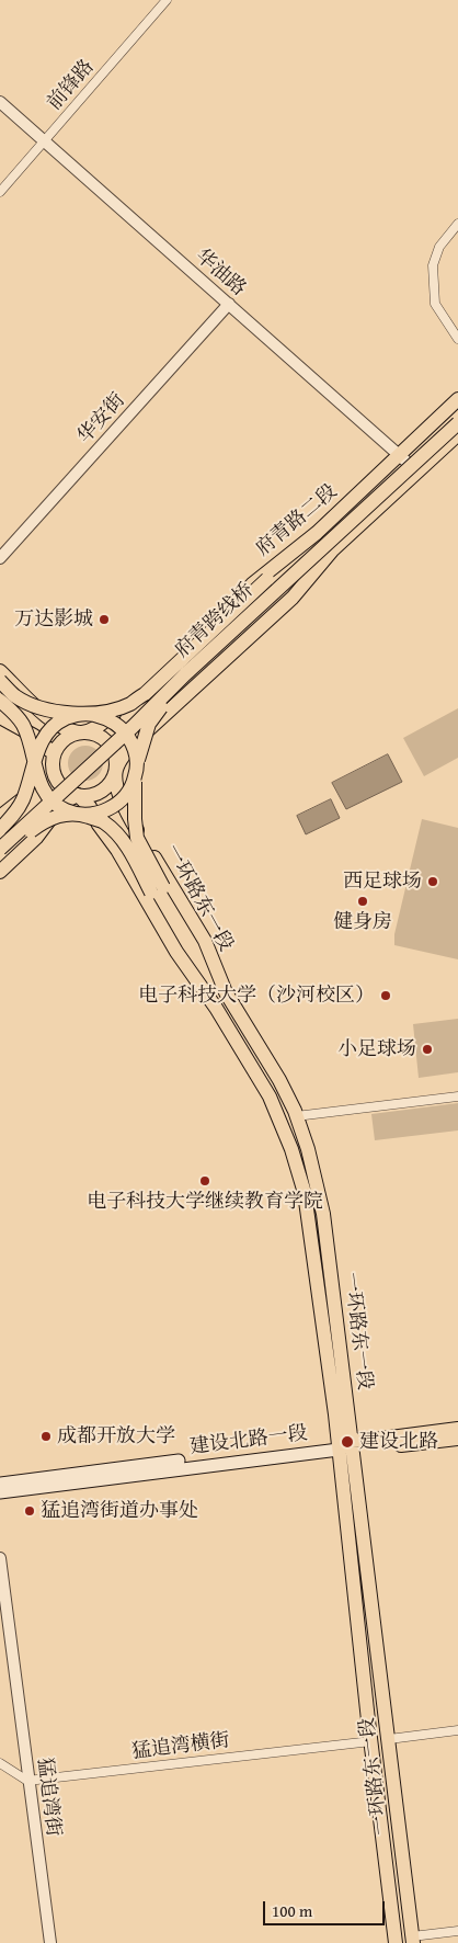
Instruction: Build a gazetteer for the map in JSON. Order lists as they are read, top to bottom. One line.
{"streets":{"main road":["府青路二段","府青跨线桥","一环路东一段","建设北路一段"],"street":["前锋路","华油路","华安街","猛追湾横街","猛追湾街"]},"crossings":[["前锋路","华油路"],["华油路","华安街"],["华油路","府青路二段"],["府青路二段","一环路东一段"],["一环路东一段","建设北路一段"],["一环路东一段","猛追湾横街"],["猛追湾横街","猛追湾街"]],"places":["万达影城","西足球场","健身房","电子科技大学（沙河校区）","小足球场","电子科技大学继续教育学院","成都开放大学","建设北路","猛追湾街道办事处"],"scale_bar":"100 m"}
